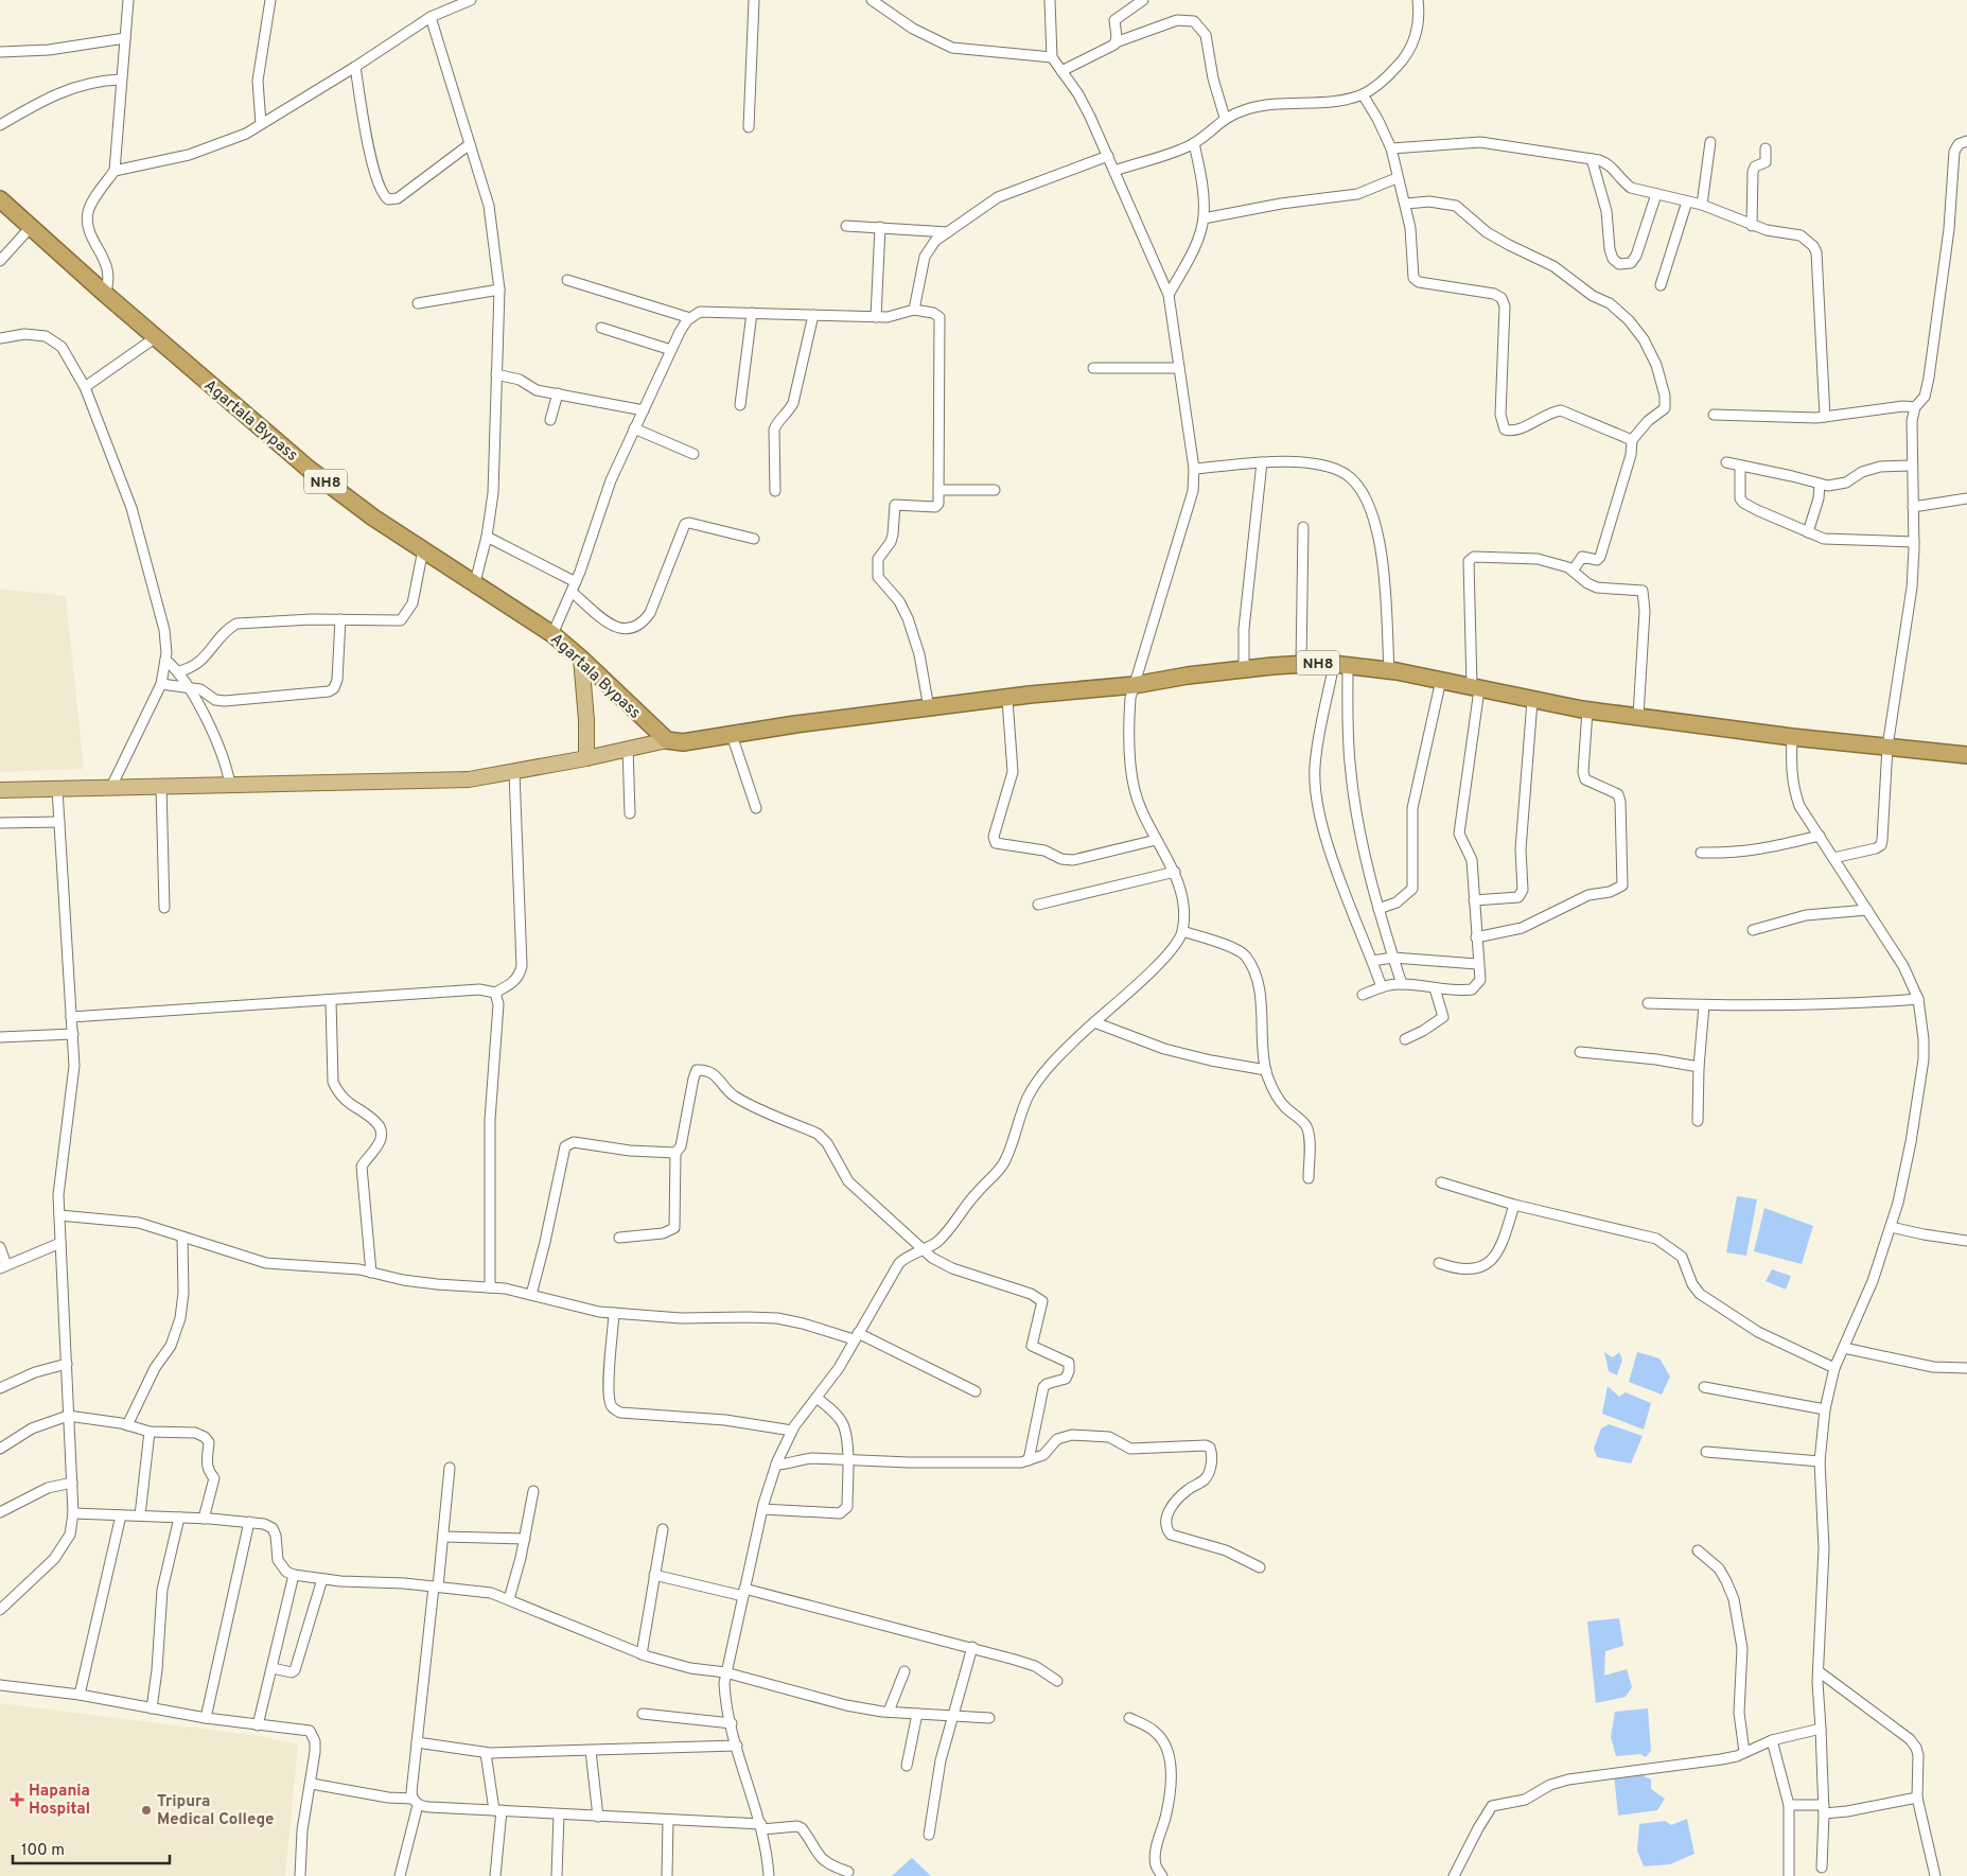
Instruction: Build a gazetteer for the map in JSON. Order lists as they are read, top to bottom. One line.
{"streets":{"highway":["Agartala Bypass","NH8"]},"crossings":[["Agartala Bypass","NH8"]],"places":{"health":["Hapania Hospital"],"other":["Tripura Medical College"]},"scale_bar":"100 m"}
